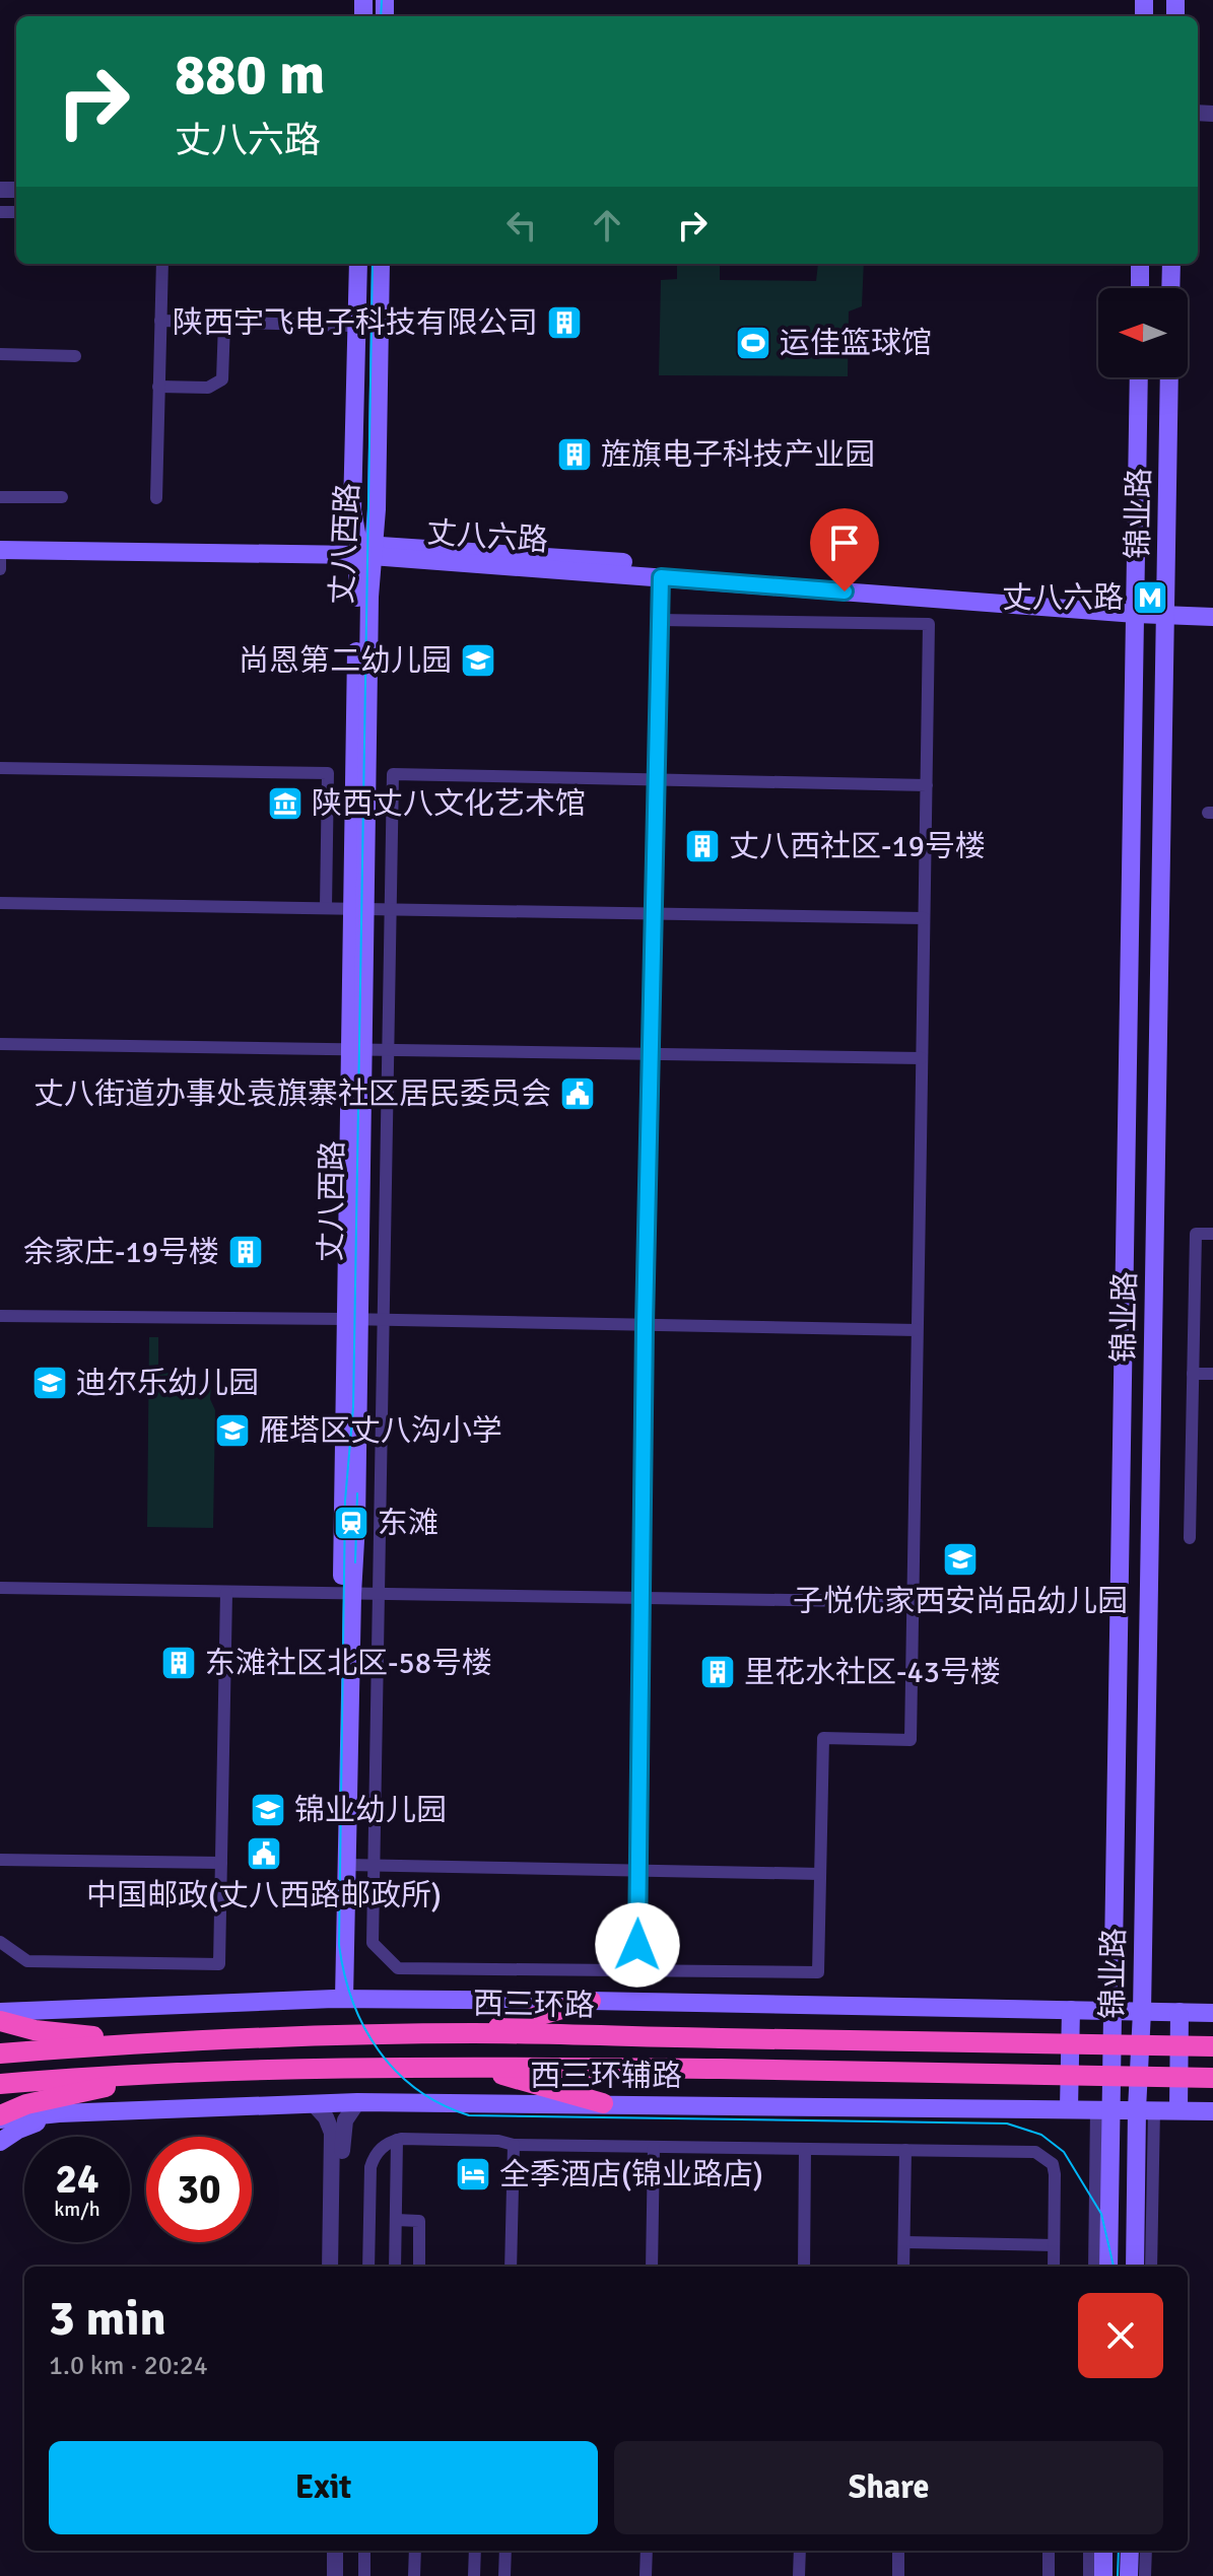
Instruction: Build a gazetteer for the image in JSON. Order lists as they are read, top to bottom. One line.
{"streets":{"highway":["西三环路"],"main road":["锦业路","丈八六路","丈八西路","西三环辅路"]},"crossings":[["锦业路","丈八六路"],["锦业路","西三环辅路"],["丈八六路","丈八西路"]],"places":{"building":["陕西宇飞电子科技有限公司","旌旗电子科技产业园","丈八西社区-19号楼","余家庄-19号楼","东滩社区北区-58号楼","里花水社区-43号楼"],"sports":["运佳篮球馆"],"metro station":["丈八六路"],"school or university":["尚恩第二幼儿园","迪尔乐幼儿园","雁塔区丈八沟小学","子悦优家西安尚品幼儿园","锦业幼儿园"],"museum":["陕西丈八文化艺术馆"],"public building":["丈八街道办事处袁旗寨社区居民委员会","中国邮政(丈八西路邮政所)"],"station":["东滩"],"hotel":["全季酒店(锦业路店)"]},"north":"left","page":{"turn":["880 m","丈八六路"],"speed":"24 km/h","limit":"30","heading":["3 min","1.0 km · 20:24"],"buttons":["Exit","Share"]}}
